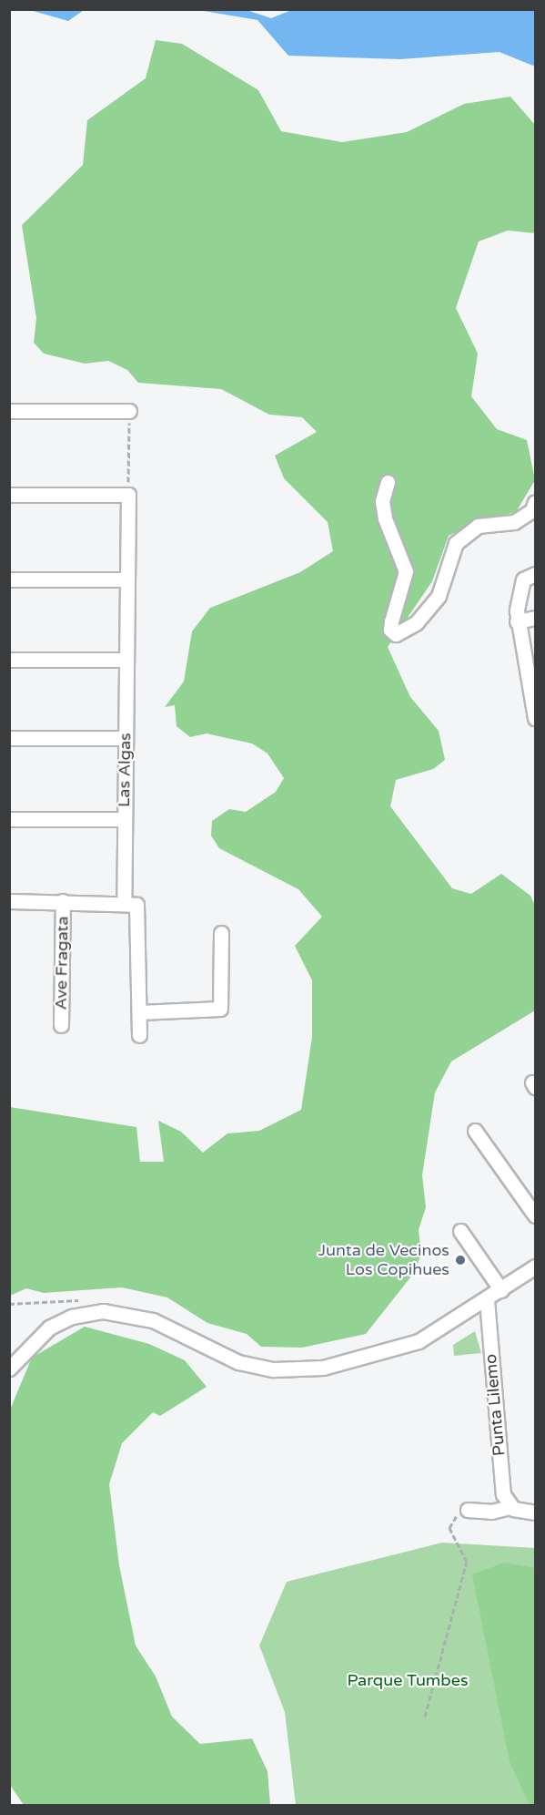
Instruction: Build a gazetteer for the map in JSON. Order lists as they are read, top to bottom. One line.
{"streets":{"street":["Las Algas","Ave Fragata","Punta Lilemo"]},"parks":["Parque Tumbes"],"places":["Junta de Vecinos Los Copihues"]}
